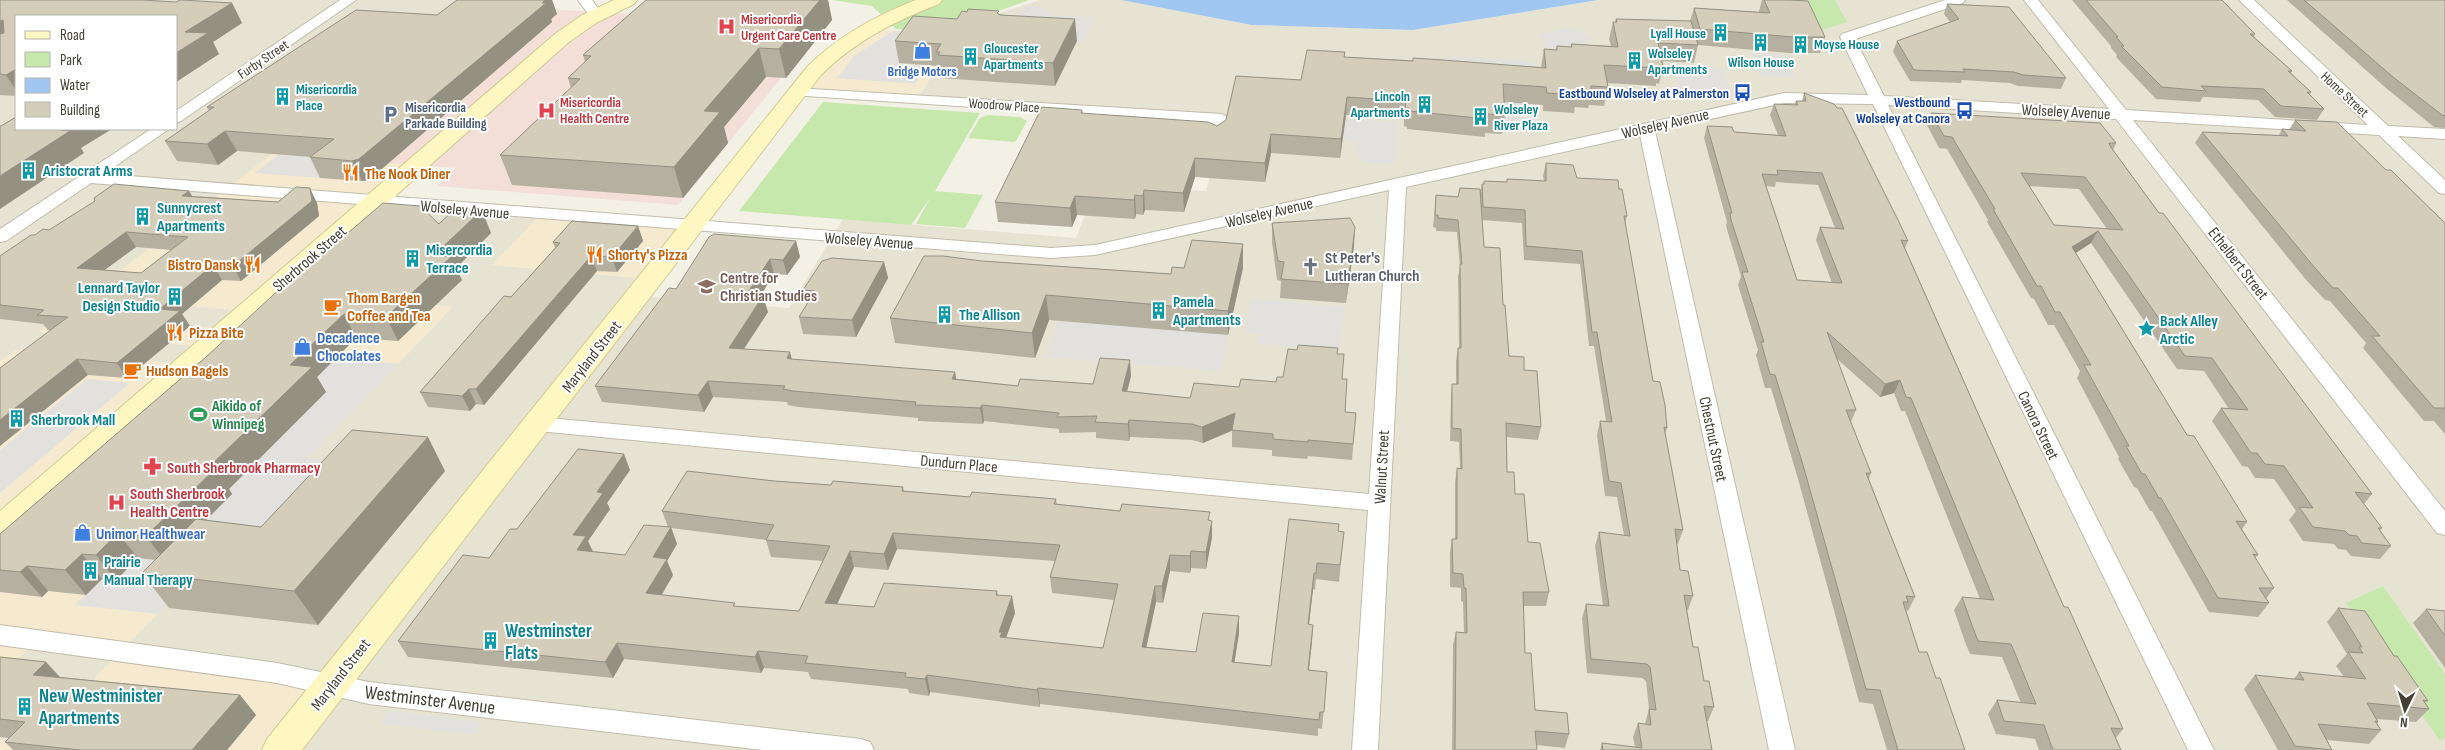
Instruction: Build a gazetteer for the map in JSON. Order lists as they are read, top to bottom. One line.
{"streets":{"main road":["Sherbrook Street","Maryland Street"],"street":["Furby Street","Home Street","Woodrow Place","Wolseley Avenue","Ethelbert Street","Canora Street","Chestnut Street","Dundurn Place","Walnut Street","Westminster Avenue"]},"crossings":[["Home Street","Wolseley Avenue"],["Woodrow Place","Maryland Street"],["Wolseley Avenue","Sherbrook Street"],["Wolseley Avenue","Ethelbert Street"],["Wolseley Avenue","Maryland Street"],["Wolseley Avenue","Canora Street"],["Wolseley Avenue","Chestnut Street"],["Wolseley Avenue","Walnut Street"],["Maryland Street","Dundurn Place"],["Maryland Street","Westminster Avenue"],["Dundurn Place","Walnut Street"]],"places":{"hospital":["Misericordia Urgent Care Centre","Misericordia Health Centre","South Sherbrook Health Centre"],"building":["Lyall House","Wilson House","Moyse House","Gloucester Apartments","Wolseley Apartments","Misericordia Place","Lincoln Apartments","Wolseley River Plaza","Aristocrat Arms","Sunnycrest Apartments","Misercordia Terrace","Lennard Taylor Design Studio","Pamela Apartments","The Allison","Sherbrook Mall","Prairie Manual Therapy","Westminster Flats","New Westminister Apartments"],"shop":["Bridge Motors","Decadence Chocolates","Unimor Healthwear"],"bus stop":["Eastbound Wolseley at Palmerston","Westbound Wolseley at Canora"],"parking":["Misericordia Parkade Building"],"restaurant":["The Nook Diner","Shorty's Pizza","Bistro Dansk","Pizza Bite"],"church":["St Peter's Lutheran Church"],"school or university":["Centre for Christian Studies"],"cafe":["Thom Bargen Coffee and Tea","Hudson Bagels"],"place":["Back Alley Arctic"],"sports":["Aikido of Winnipeg"],"pharmacy":["South Sherbrook Pharmacy"]},"legend":["Road","Park","Water","Building"],"north":"bottom"}
